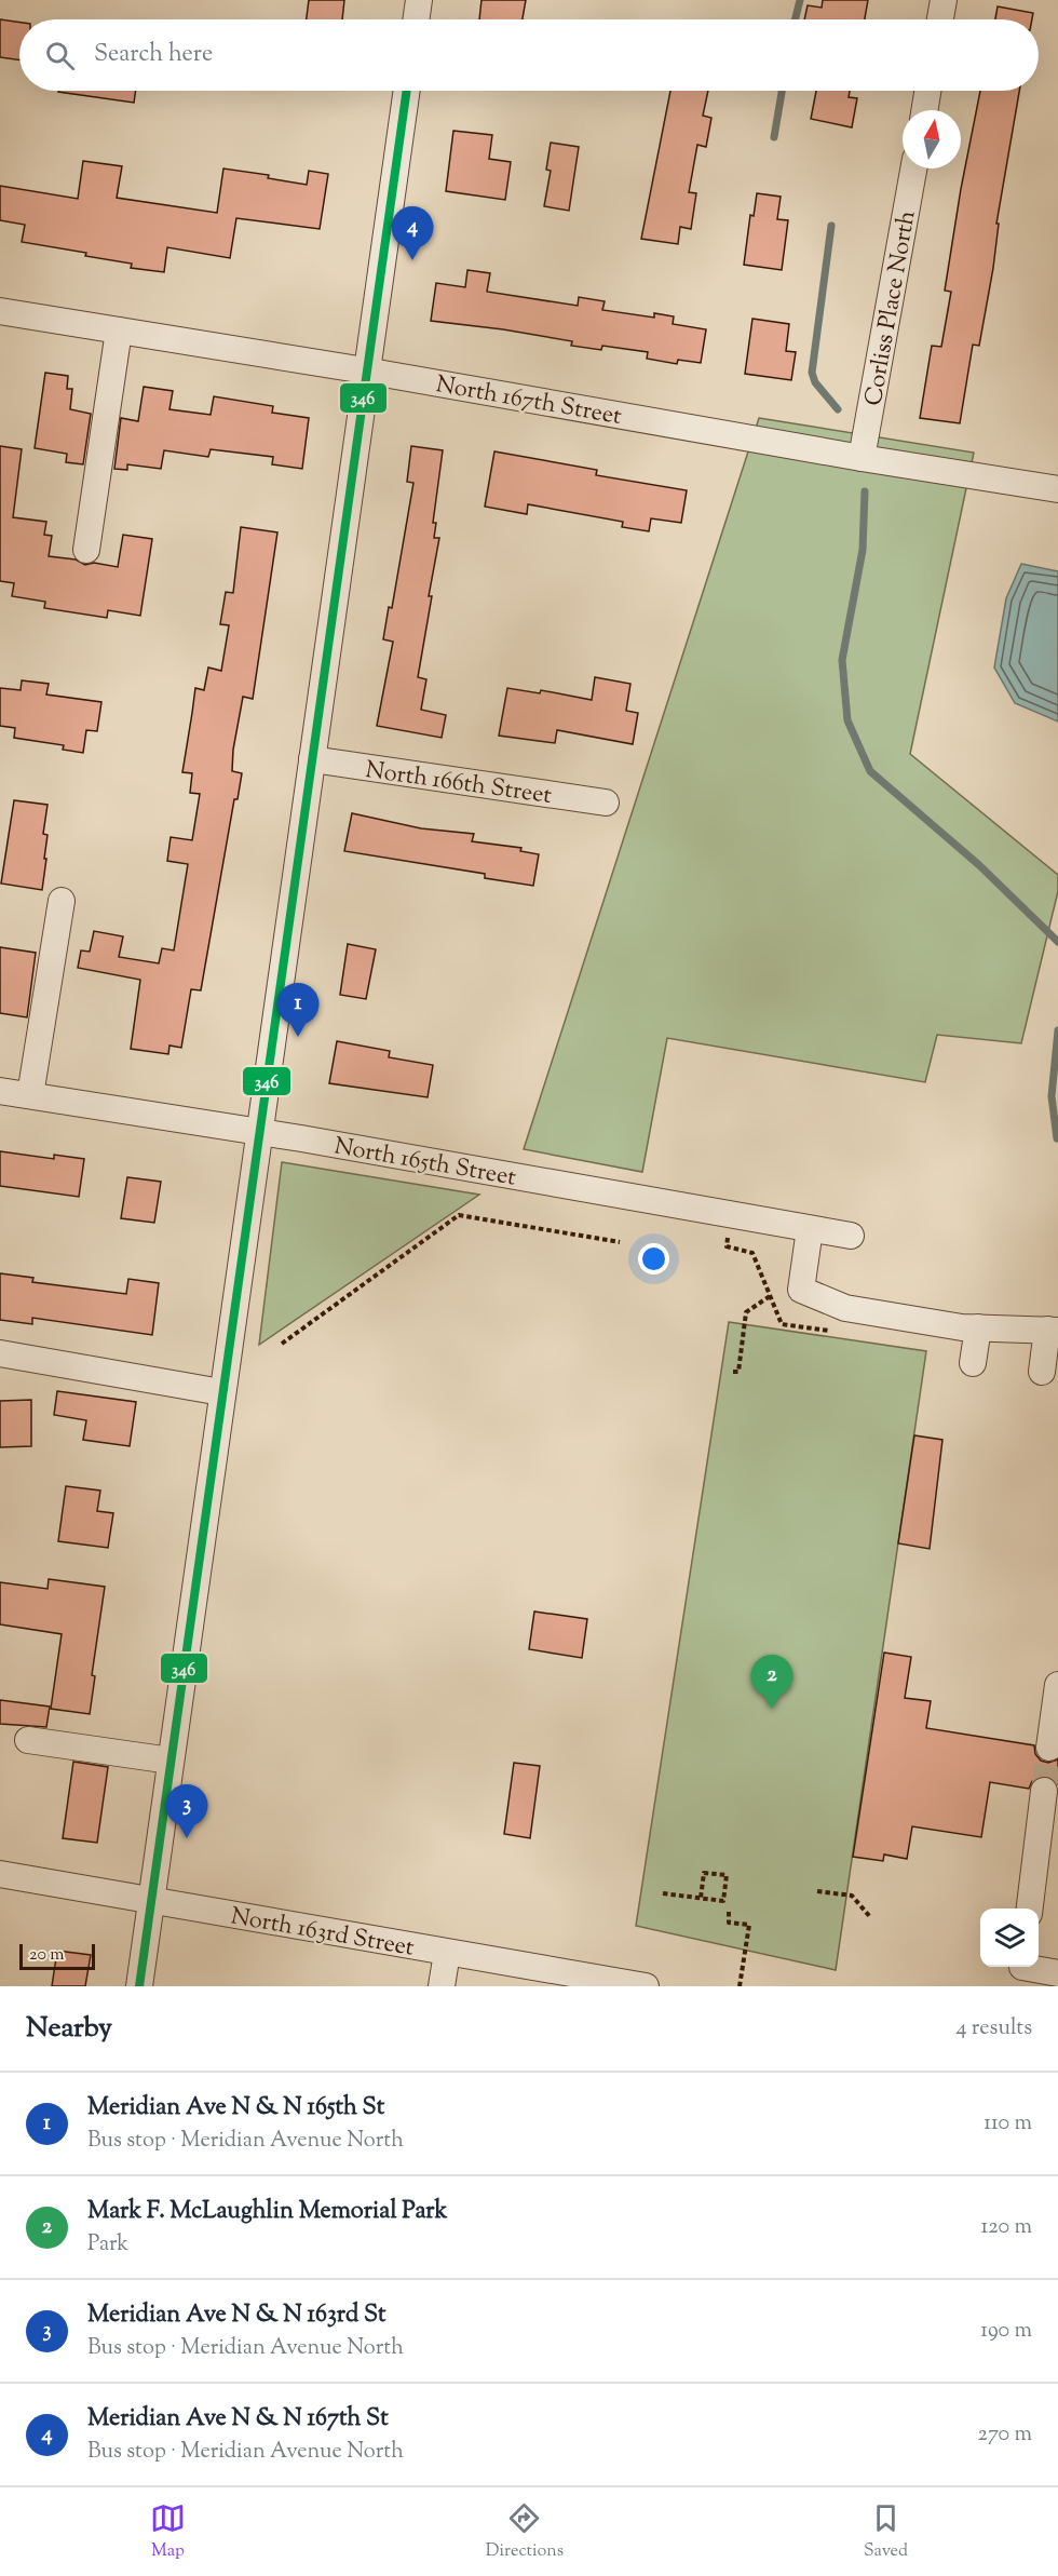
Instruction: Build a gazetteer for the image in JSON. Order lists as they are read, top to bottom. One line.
{"streets":{"street":["Corliss Place North","North 167th Street","North 166th Street","North 165th Street","North 163rd Street"]},"crossings":[["Corliss Place North","North 167th Street"]],"lines":["transit line 346"],"scale_bar":"20 m","north":"top","page":{"search":"Search here","pins":["4","1","2","3"],"scale":"20 m","heading":["Nearby","4 results"],"list":[{"mark":"1","name":"Meridian Ave N & N 165th St","note":"Bus stop · Meridian Avenue North","value":"110 m"},{"mark":"2","name":"Mark F. McLaughlin Memorial Park","note":"Park","value":"120 m"},{"mark":"3","name":"Meridian Ave N & N 163rd St","note":"Bus stop · Meridian Avenue North","value":"190 m"},{"mark":"4","name":"Meridian Ave N & N 167th St","note":"Bus stop · Meridian Avenue North","value":"270 m"}],"nav":["Map","Directions","Saved"]}}
